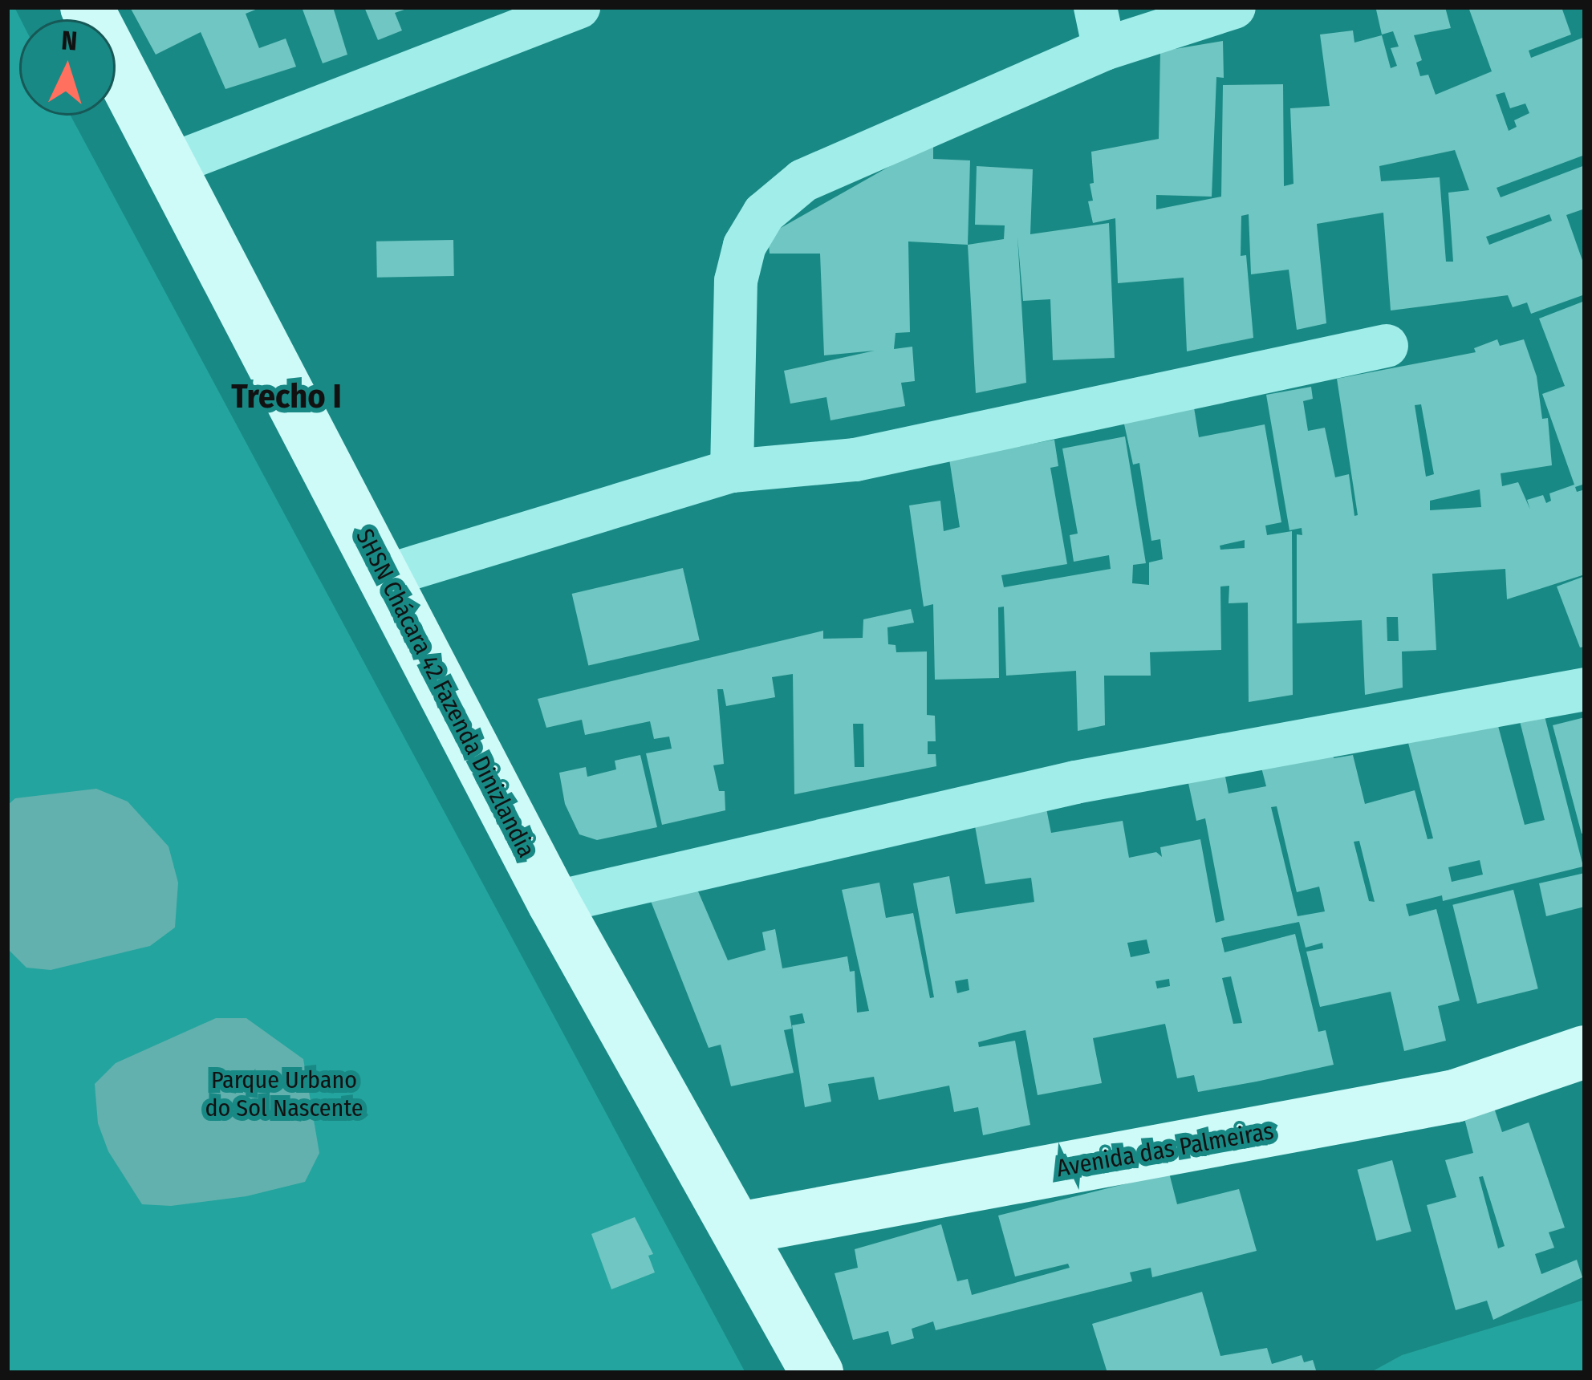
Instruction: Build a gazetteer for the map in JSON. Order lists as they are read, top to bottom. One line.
{"streets":{"street":["SHSN Chácara 42 Fazenda Dinizlandia","Avenida das Palmeiras"]},"crossings":[["SHSN Chácara 42 Fazenda Dinizlandia","Avenida das Palmeiras"]],"districts":["Trecho I"],"parks":["Parque Urbano do Sol Nascente"],"north":"top"}
